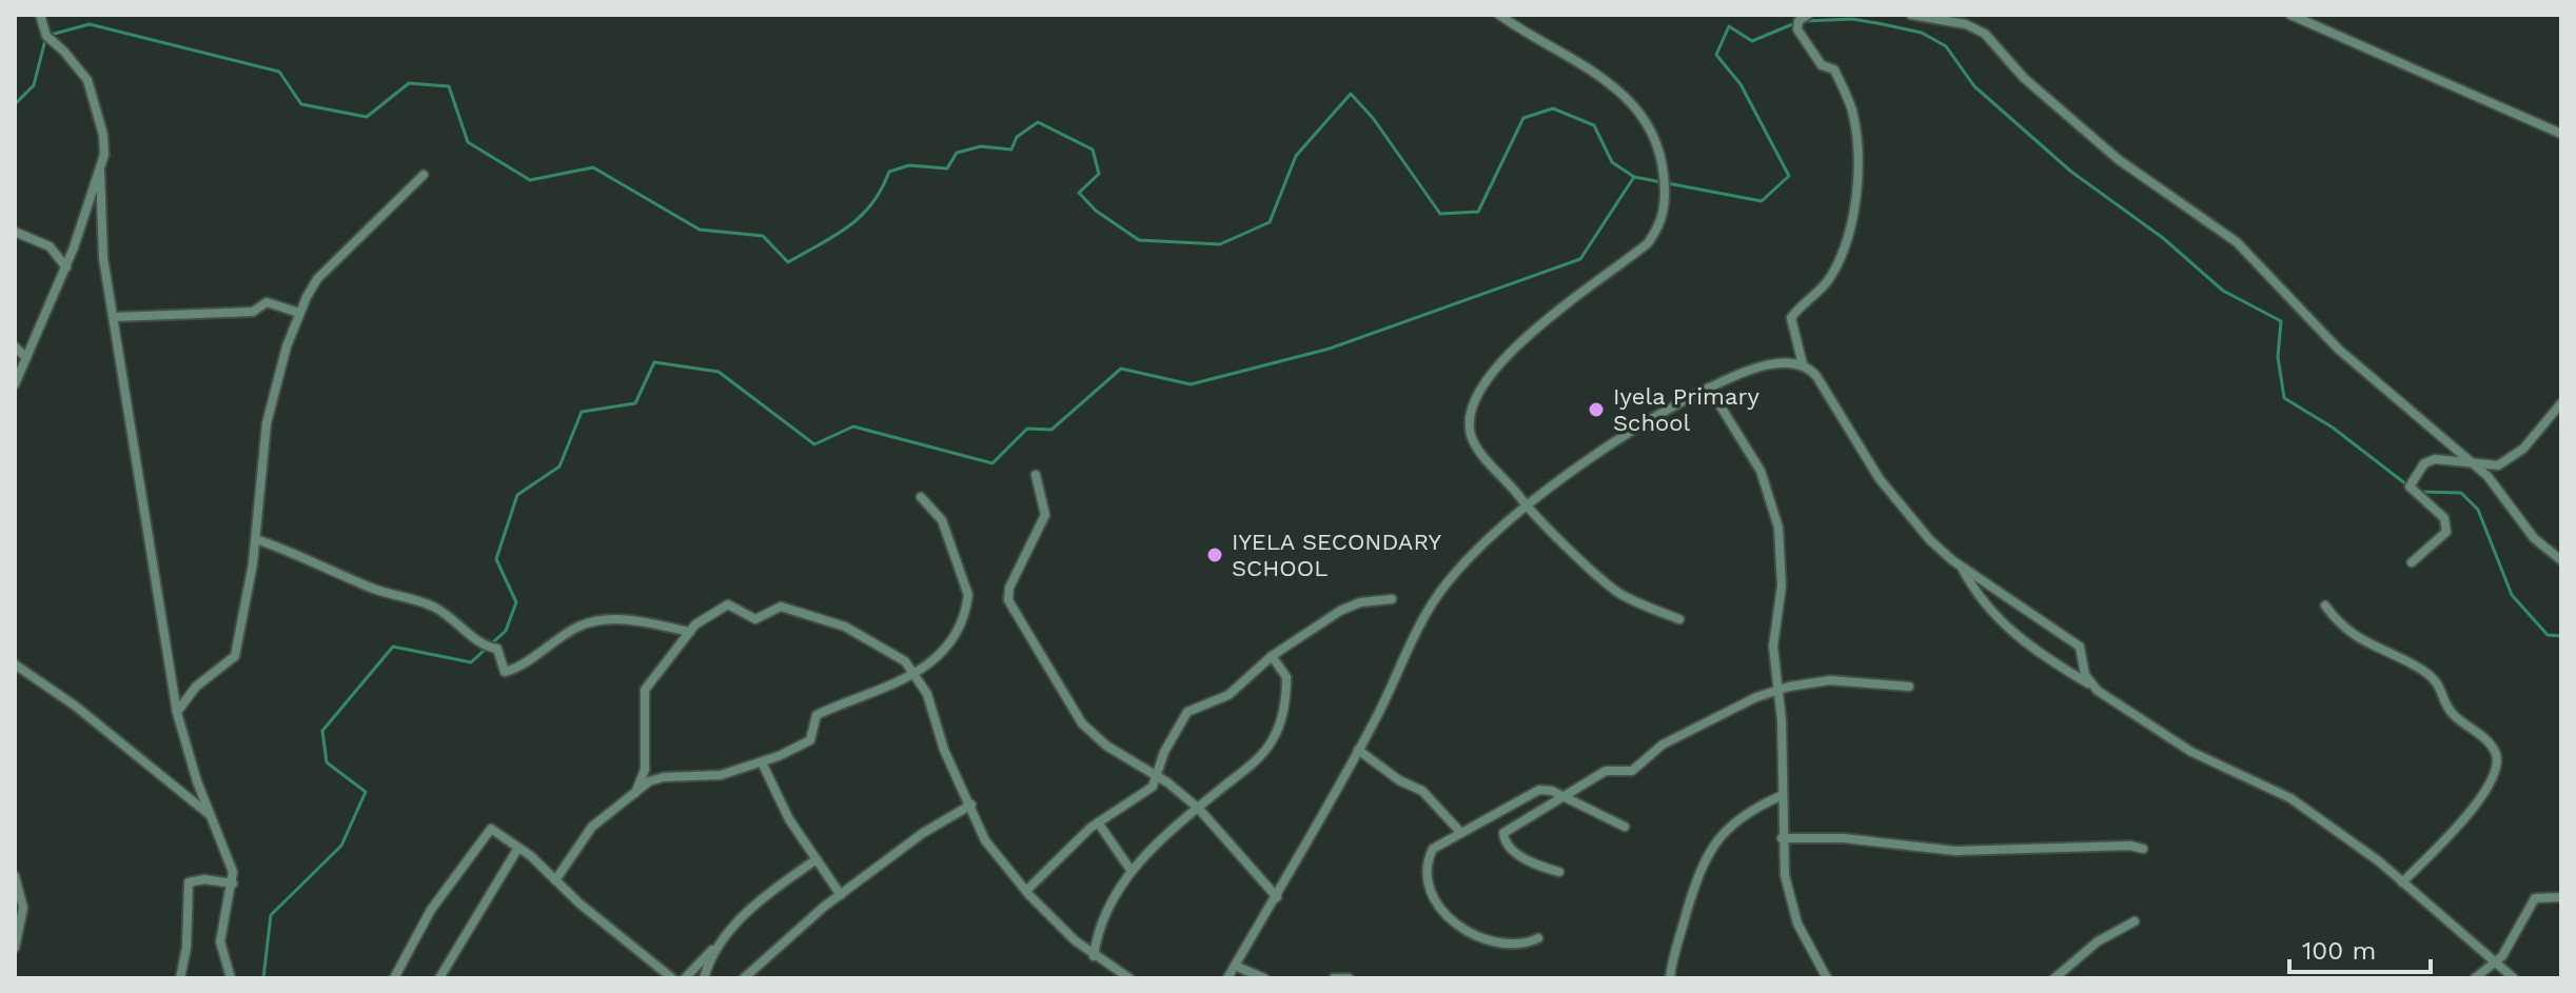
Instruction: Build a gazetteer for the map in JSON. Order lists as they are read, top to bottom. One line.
{"places":["Iyela Primary School","IYELA SECONDARY SCHOOL"],"scale_bar":"100 m"}
